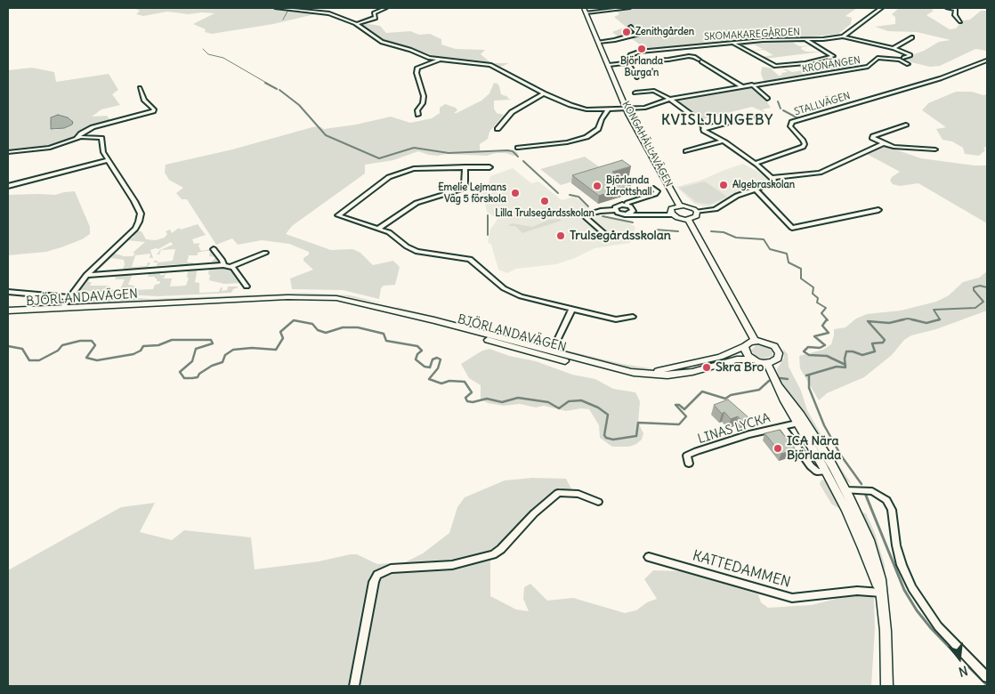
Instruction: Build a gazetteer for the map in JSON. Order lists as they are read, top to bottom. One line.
{"streets":{"street":["SKOMAKAREGÅRDEN","KRONÄNGEN","STALLVÄGEN","KONGAHÄLLAVÄGEN","BJÖRLANDAVÄGEN","LINAS LYCKA","KATTEDAMMEN"]},"crossings":[["SKOMAKAREGÅRDEN","KRONÄNGEN"],["SKOMAKAREGÅRDEN","KONGAHÄLLAVÄGEN"],["KRONÄNGEN","KONGAHÄLLAVÄGEN"]],"districts":["KVISLJUNGEBY"],"places":["Zenithgården","Björlanda Burga'n","Algebraskolan","Björlanda Idrottshall","Emelie Lejmans Väg 5 förskola","Lilla Trulsegårdsskolan","Trulsegårdsskolan","Skra Bro","ICA Nära Björlanda"],"north":"bottom"}
